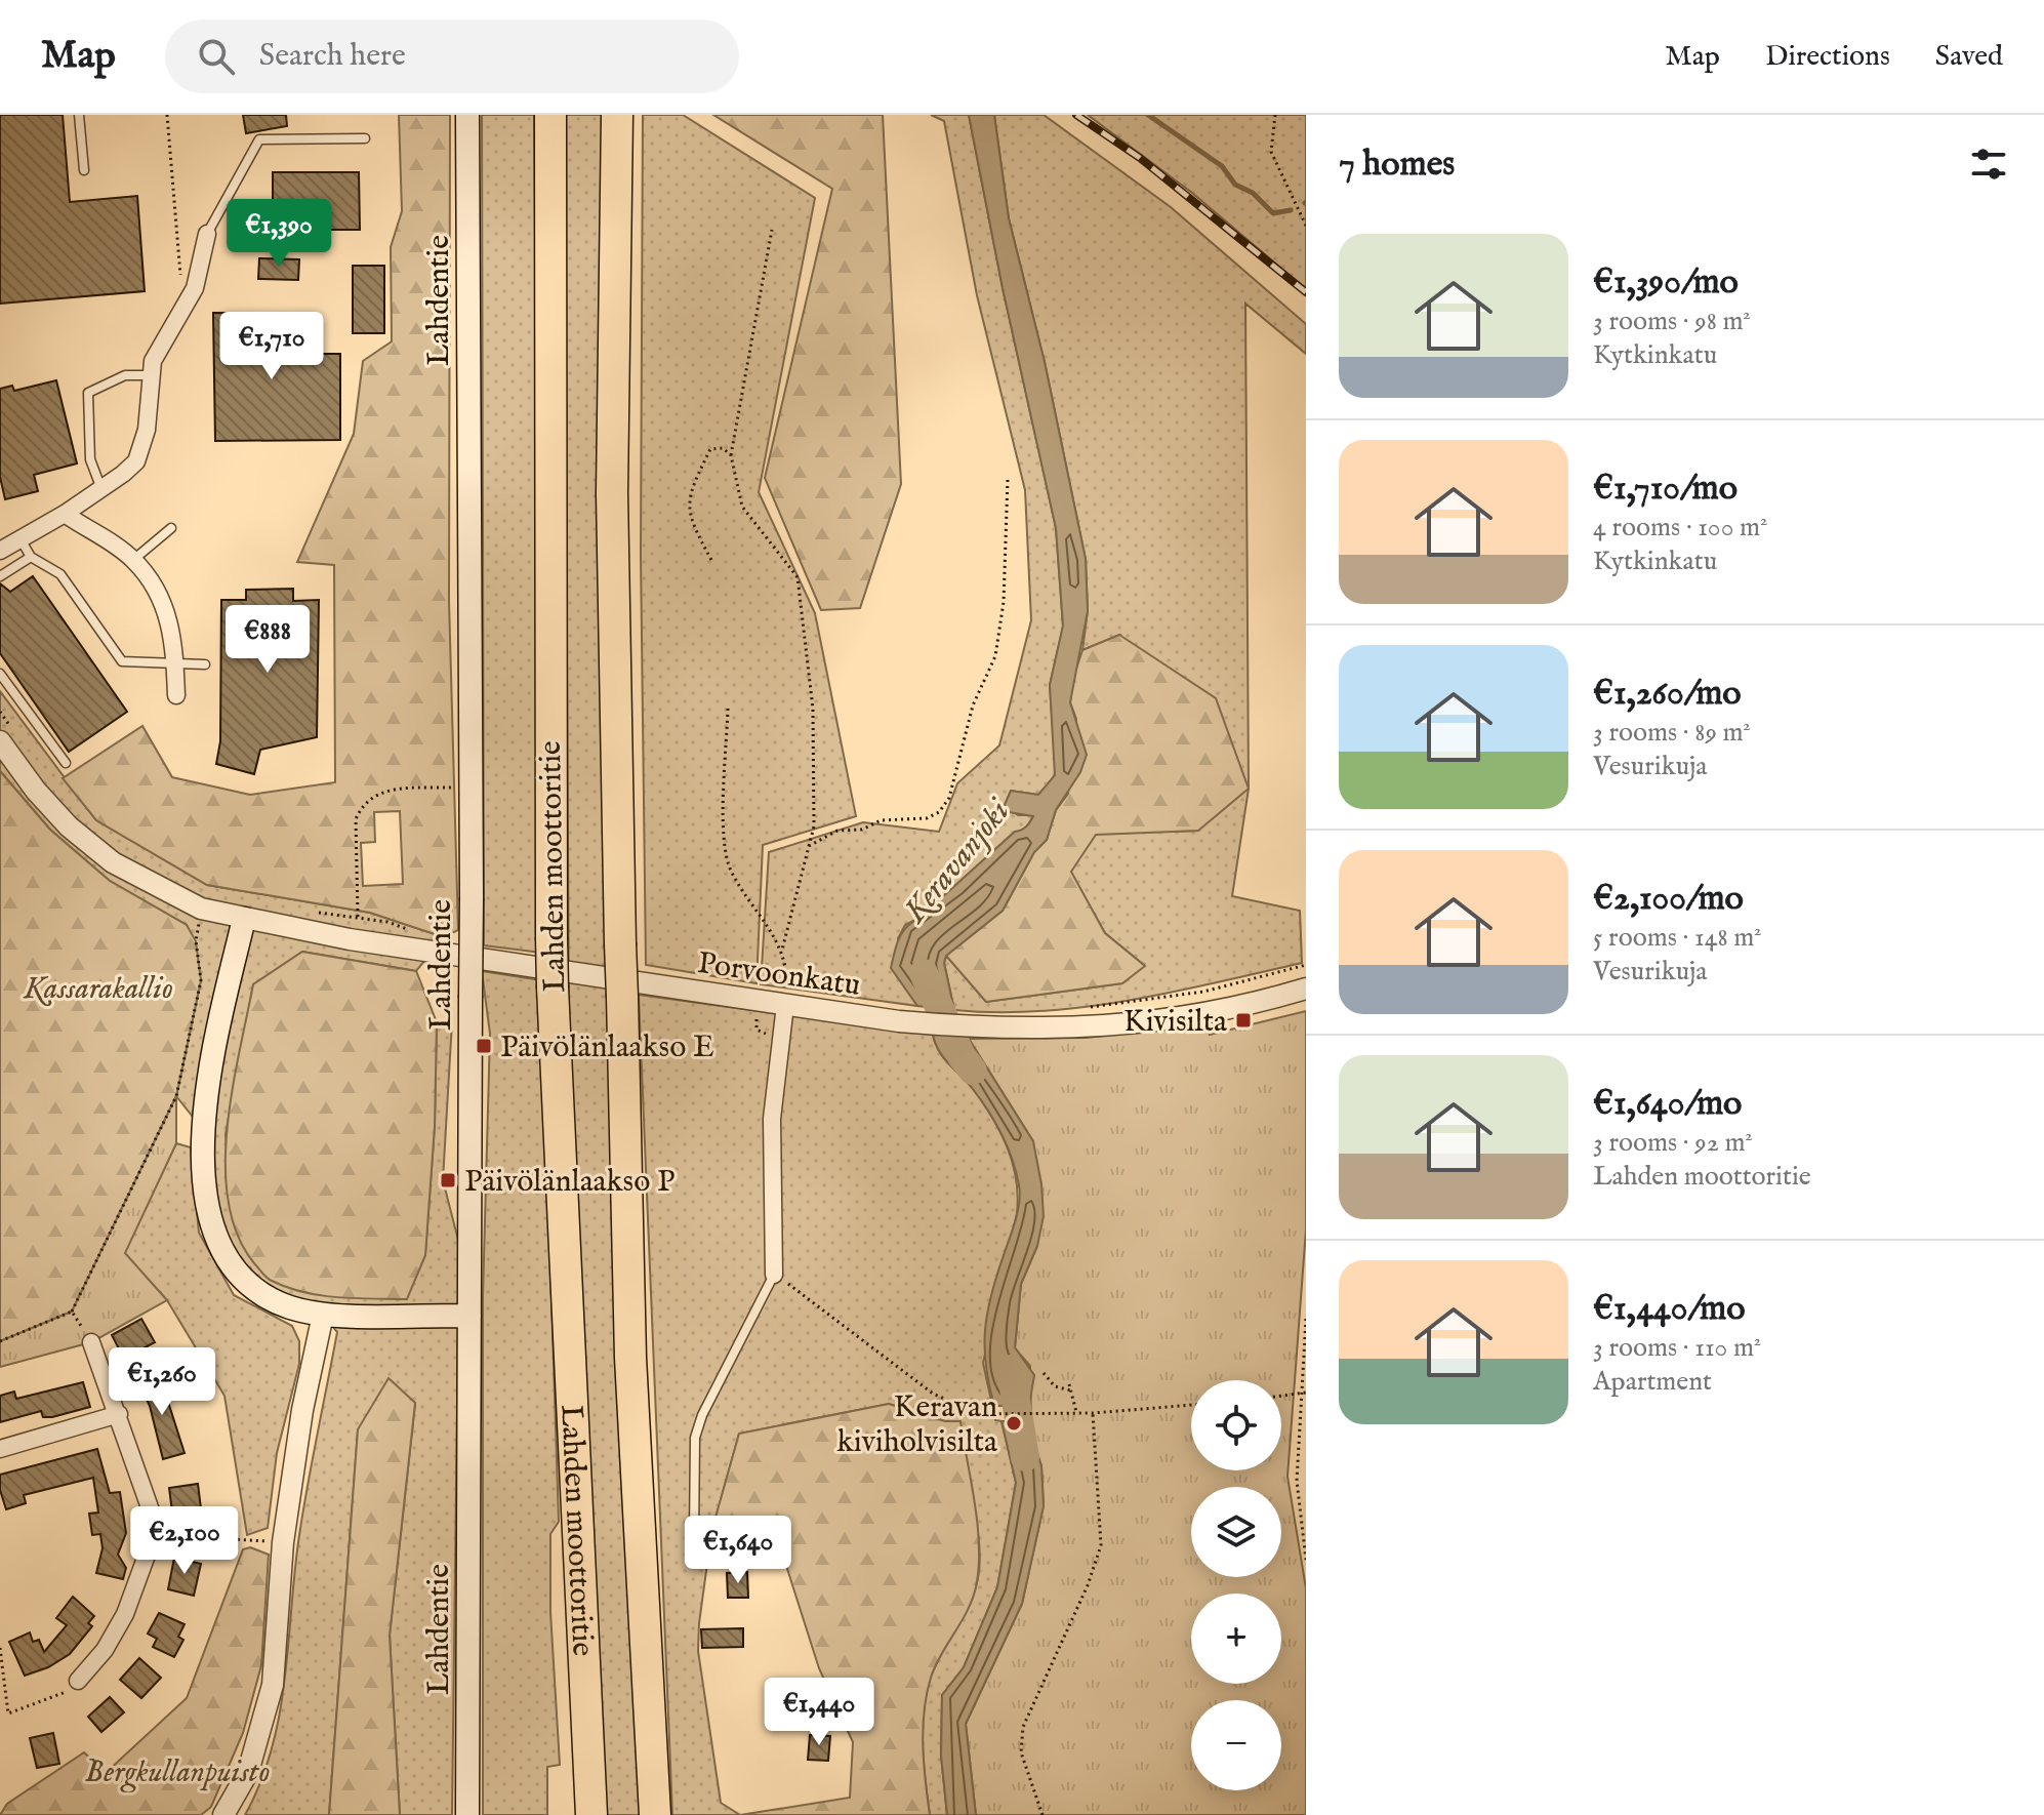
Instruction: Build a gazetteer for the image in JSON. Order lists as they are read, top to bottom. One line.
{"streets":{"highway":["Lahden moottoritie"],"main road":["Lahdentie"],"street":["Porvoonkatu"]},"water":["Keravanjoki"],"parks":["Kassarakallio","Bergkullanpuisto"],"places":{"transit":["Kivisilta","Päivölänlaakso E","Päivölänlaakso P"],"other":["Keravan kiviholvisilta"]},"page":{"header":"Map","search":"Search here","nav":["Map","Directions","Saved"],"heading":"7 homes","price":["€1,390","€1,710","€888","€1,260","€2,100","€1,640","€1,440"],"list":[{"name":"€1,390/mo","note":"3 rooms · 98 m² · Kytkinkatu"},{"name":"€1,710/mo","note":"4 rooms · 100 m² · Kytkinkatu"},{"name":"€1,260/mo","note":"3 rooms · 89 m² · Vesurikuja"},{"name":"€2,100/mo","note":"5 rooms · 148 m² · Vesurikuja"},{"name":"€1,640/mo","note":"3 rooms · 92 m² · Lahden moottoritie"},{"name":"€1,440/mo","note":"3 rooms · 110 m² · Apartment"}],"map_buttons":["+","−"]}}
